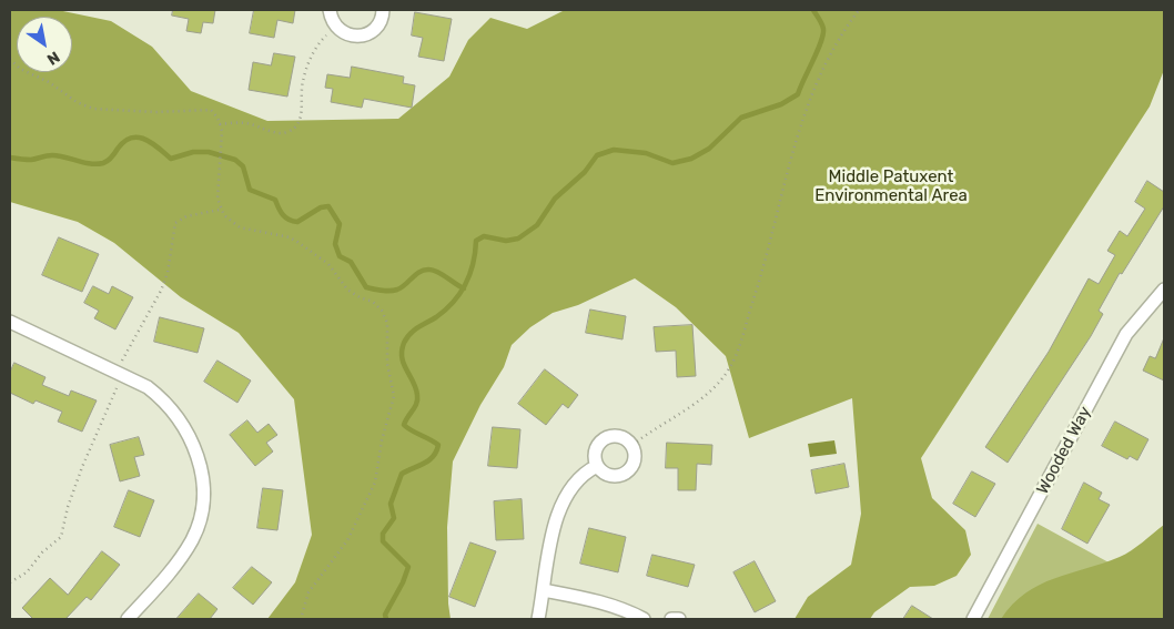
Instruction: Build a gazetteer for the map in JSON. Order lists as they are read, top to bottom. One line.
{"streets":{"street":["Wooded Way"]},"parks":["Middle Patuxent Environmental Area"],"north":"bottom right"}
